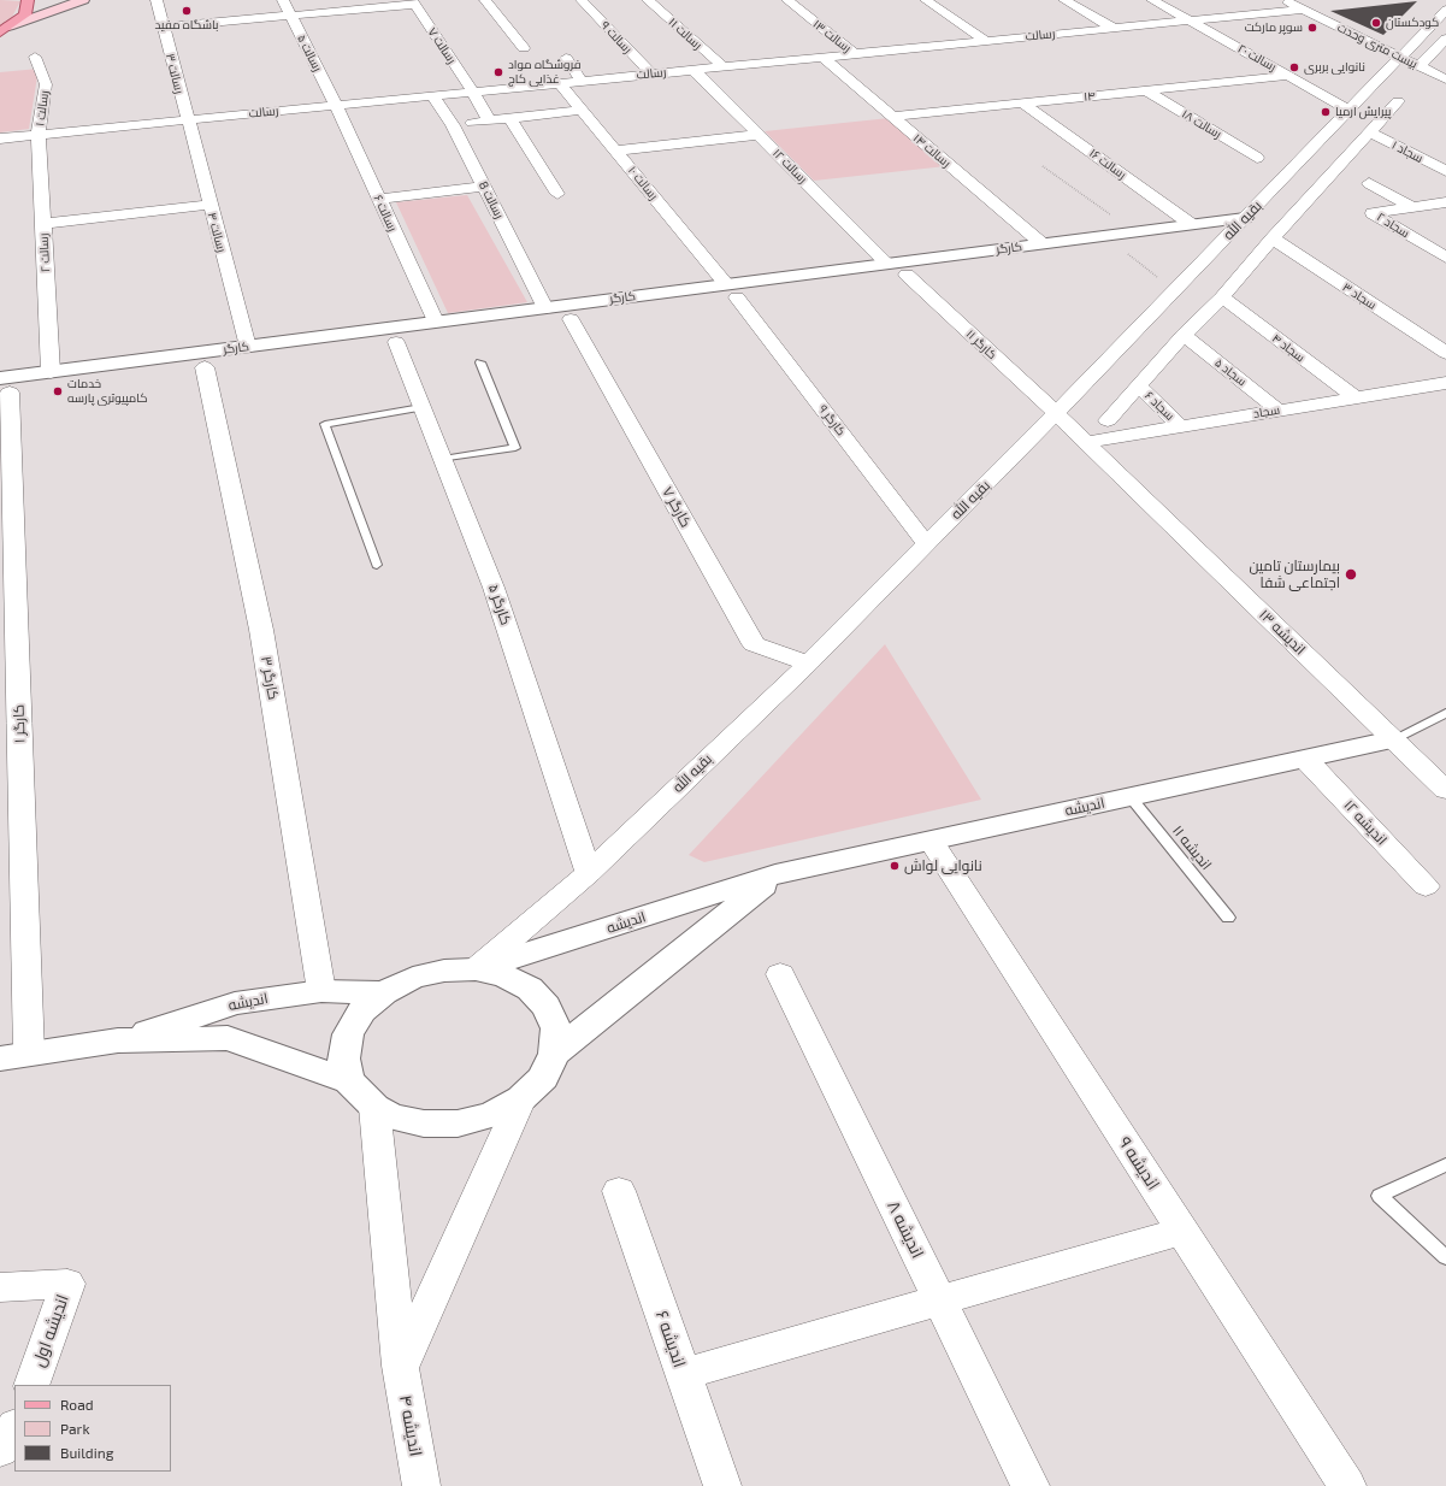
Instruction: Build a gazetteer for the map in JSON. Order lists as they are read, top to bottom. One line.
{"streets":{"street":["رسالت ۱۱","رسالت","رسالت ۱۳","رسالت ۹","رسالت ۷","بیست متری وحدت","رسالت ۵","رسالت ۲۰","رسالت ۳","۱۴","رسالت ۱","رسالت ۱۸","رسالت ۱۴","سجاد ۱","رسالت ۱۶","رسالت ۱۲","رسالت ۱۰","رسالت 8","رسالت ۶","بقیه الله","سجاد ۲","رسالت ۴","کارگر","رسالت ۲","سجاد ۳","کارگر ۱۱","سجاد ۴","سجاد ۵","سجاد ۶","سجاد","کارگر ۹","کارگر ۷","کارگر ۵","اندیشه ۱۳","کارگر ۳","کارگر ۱","اندیشه","اندیشه ۱۲","اندیشه ۹","اندیشه ۸","اندیشه اول","اندیشه ۶","اندیشه ۴"],"lane":["اندیشه ۱۱"]},"crossings":[["رسالت ۱۱","رسالت"],["رسالت","رسالت ۱۳"],["رسالت","رسالت ۹"],["رسالت","رسالت ۷"],["رسالت","بیست متری وحدت"],["رسالت","رسالت ۵"],["رسالت","رسالت ۲۰"],["رسالت","رسالت ۳"],["رسالت","رسالت ۱"],["رسالت","رسالت ۱۴"],["رسالت","رسالت ۱۲"],["رسالت","رسالت ۱۰"],["رسالت","رسالت 8"],["رسالت","رسالت ۶"],["رسالت","رسالت ۴"],["رسالت","رسالت ۲"],["بیست متری وحدت","بقیه الله"],["رسالت ۵","رسالت ۶"],["رسالت ۲۰","۱۴"],["رسالت ۲۰","بقیه الله"],["رسالت ۳","رسالت ۴"],["۱۴","رسالت ۱۸"],["۱۴","رسالت ۱۴"],["۱۴","رسالت ۱۶"],["رسالت ۱","رسالت ۲"],["رسالت ۱۴","کارگر"],["رسالت ۱۶","کارگر"],["رسالت ۱۲","کارگر"],["رسالت ۱۰","کارگر"],["رسالت ۱۰","کارگر ۹"],["رسالت 8","کارگر"],["رسالت ۶","کارگر"],["بقیه الله","کارگر"],["بقیه الله","کارگر ۱۱"],["بقیه الله","کارگر ۹"],["بقیه الله","کارگر ۷"],["بقیه الله","کارگر ۵"],["بقیه الله","اندیشه ۱۳"],["بقیه الله","اندیشه"],["رسالت ۴","کارگر"],["کارگر","رسالت ۲"],["کارگر","کارگر ۱۱"],["کارگر","کارگر ۹"],["کارگر","کارگر ۷"],["کارگر","کارگر ۵"],["کارگر","کارگر ۳"],["کارگر","کارگر ۱"],["کارگر ۱۱","اندیشه ۱۳"],["سجاد ۴","سجاد"],["سجاد ۵","سجاد"],["سجاد ۶","سجاد"],["سجاد","اندیشه ۱۳"],["اندیشه ۱۳","اندیشه"],["کارگر ۳","اندیشه"],["کارگر ۱","اندیشه"],["اندیشه","اندیشه ۱۲"],["اندیشه","اندیشه ۱۱"],["اندیشه","اندیشه ۹"],["اندیشه","اندیشه ۴"]],"places":["باشگاه مفید","کودکستان","سوپر مارکت","نانوایی بربری","فروشگاه مواد غذایی کاج","پیرایش ارمیا","خدمات کامپیوتری پارسه","بیمارستان تامین اجتماعی شفا","نانوایی لواش"],"legend":["Road","Park","Building"]}
